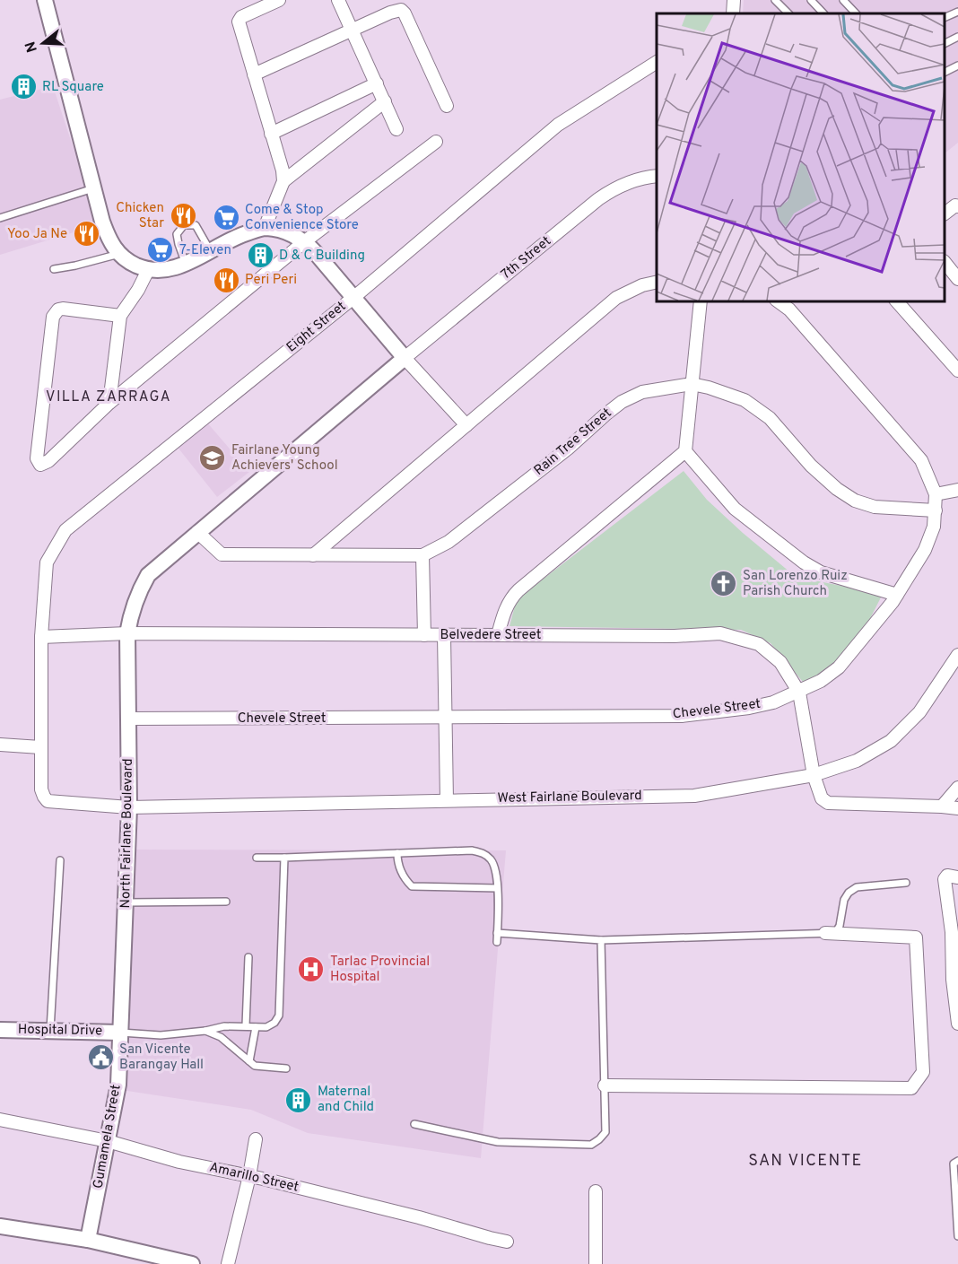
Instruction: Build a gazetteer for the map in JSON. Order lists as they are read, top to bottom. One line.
{"streets":{"street":["7th Street","Eight Street","Rain Tree Street","Belvedere Street","Chevele Street","West Fairlane Boulevard","North Fairlane Boulevard","Hospital Drive","Gumamela Street","Amarillo Street"]},"crossings":[["7th Street","North Fairlane Boulevard"],["Eight Street","Belvedere Street"],["Eight Street","West Fairlane Boulevard"],["Rain Tree Street","Chevele Street"],["Rain Tree Street","North Fairlane Boulevard"],["Belvedere Street","Chevele Street"],["Belvedere Street","West Fairlane Boulevard"],["Belvedere Street","North Fairlane Boulevard"],["Chevele Street","North Fairlane Boulevard"],["West Fairlane Boulevard","North Fairlane Boulevard"],["North Fairlane Boulevard","Hospital Drive"],["North Fairlane Boulevard","Gumamela Street"],["Hospital Drive","Gumamela Street"],["Gumamela Street","Amarillo Street"]],"districts":["VILLA ZARRAGA","SAN VICENTE"],"places":{"building":["RL Square","D & C Building","Maternal and Child"],"restaurant":["Chicken Star","Yoo Ja Ne","Peri Peri"],"supermarket":["Come & Stop Convenience Store","7-Eleven"],"school or university":["Fairlane Young Achievers' School"],"church":["San Lorenzo Ruiz Parish Church"],"hospital":["Tarlac Provincial Hospital"],"public building":["San Vicente Barangay Hall"]},"north":"left"}
